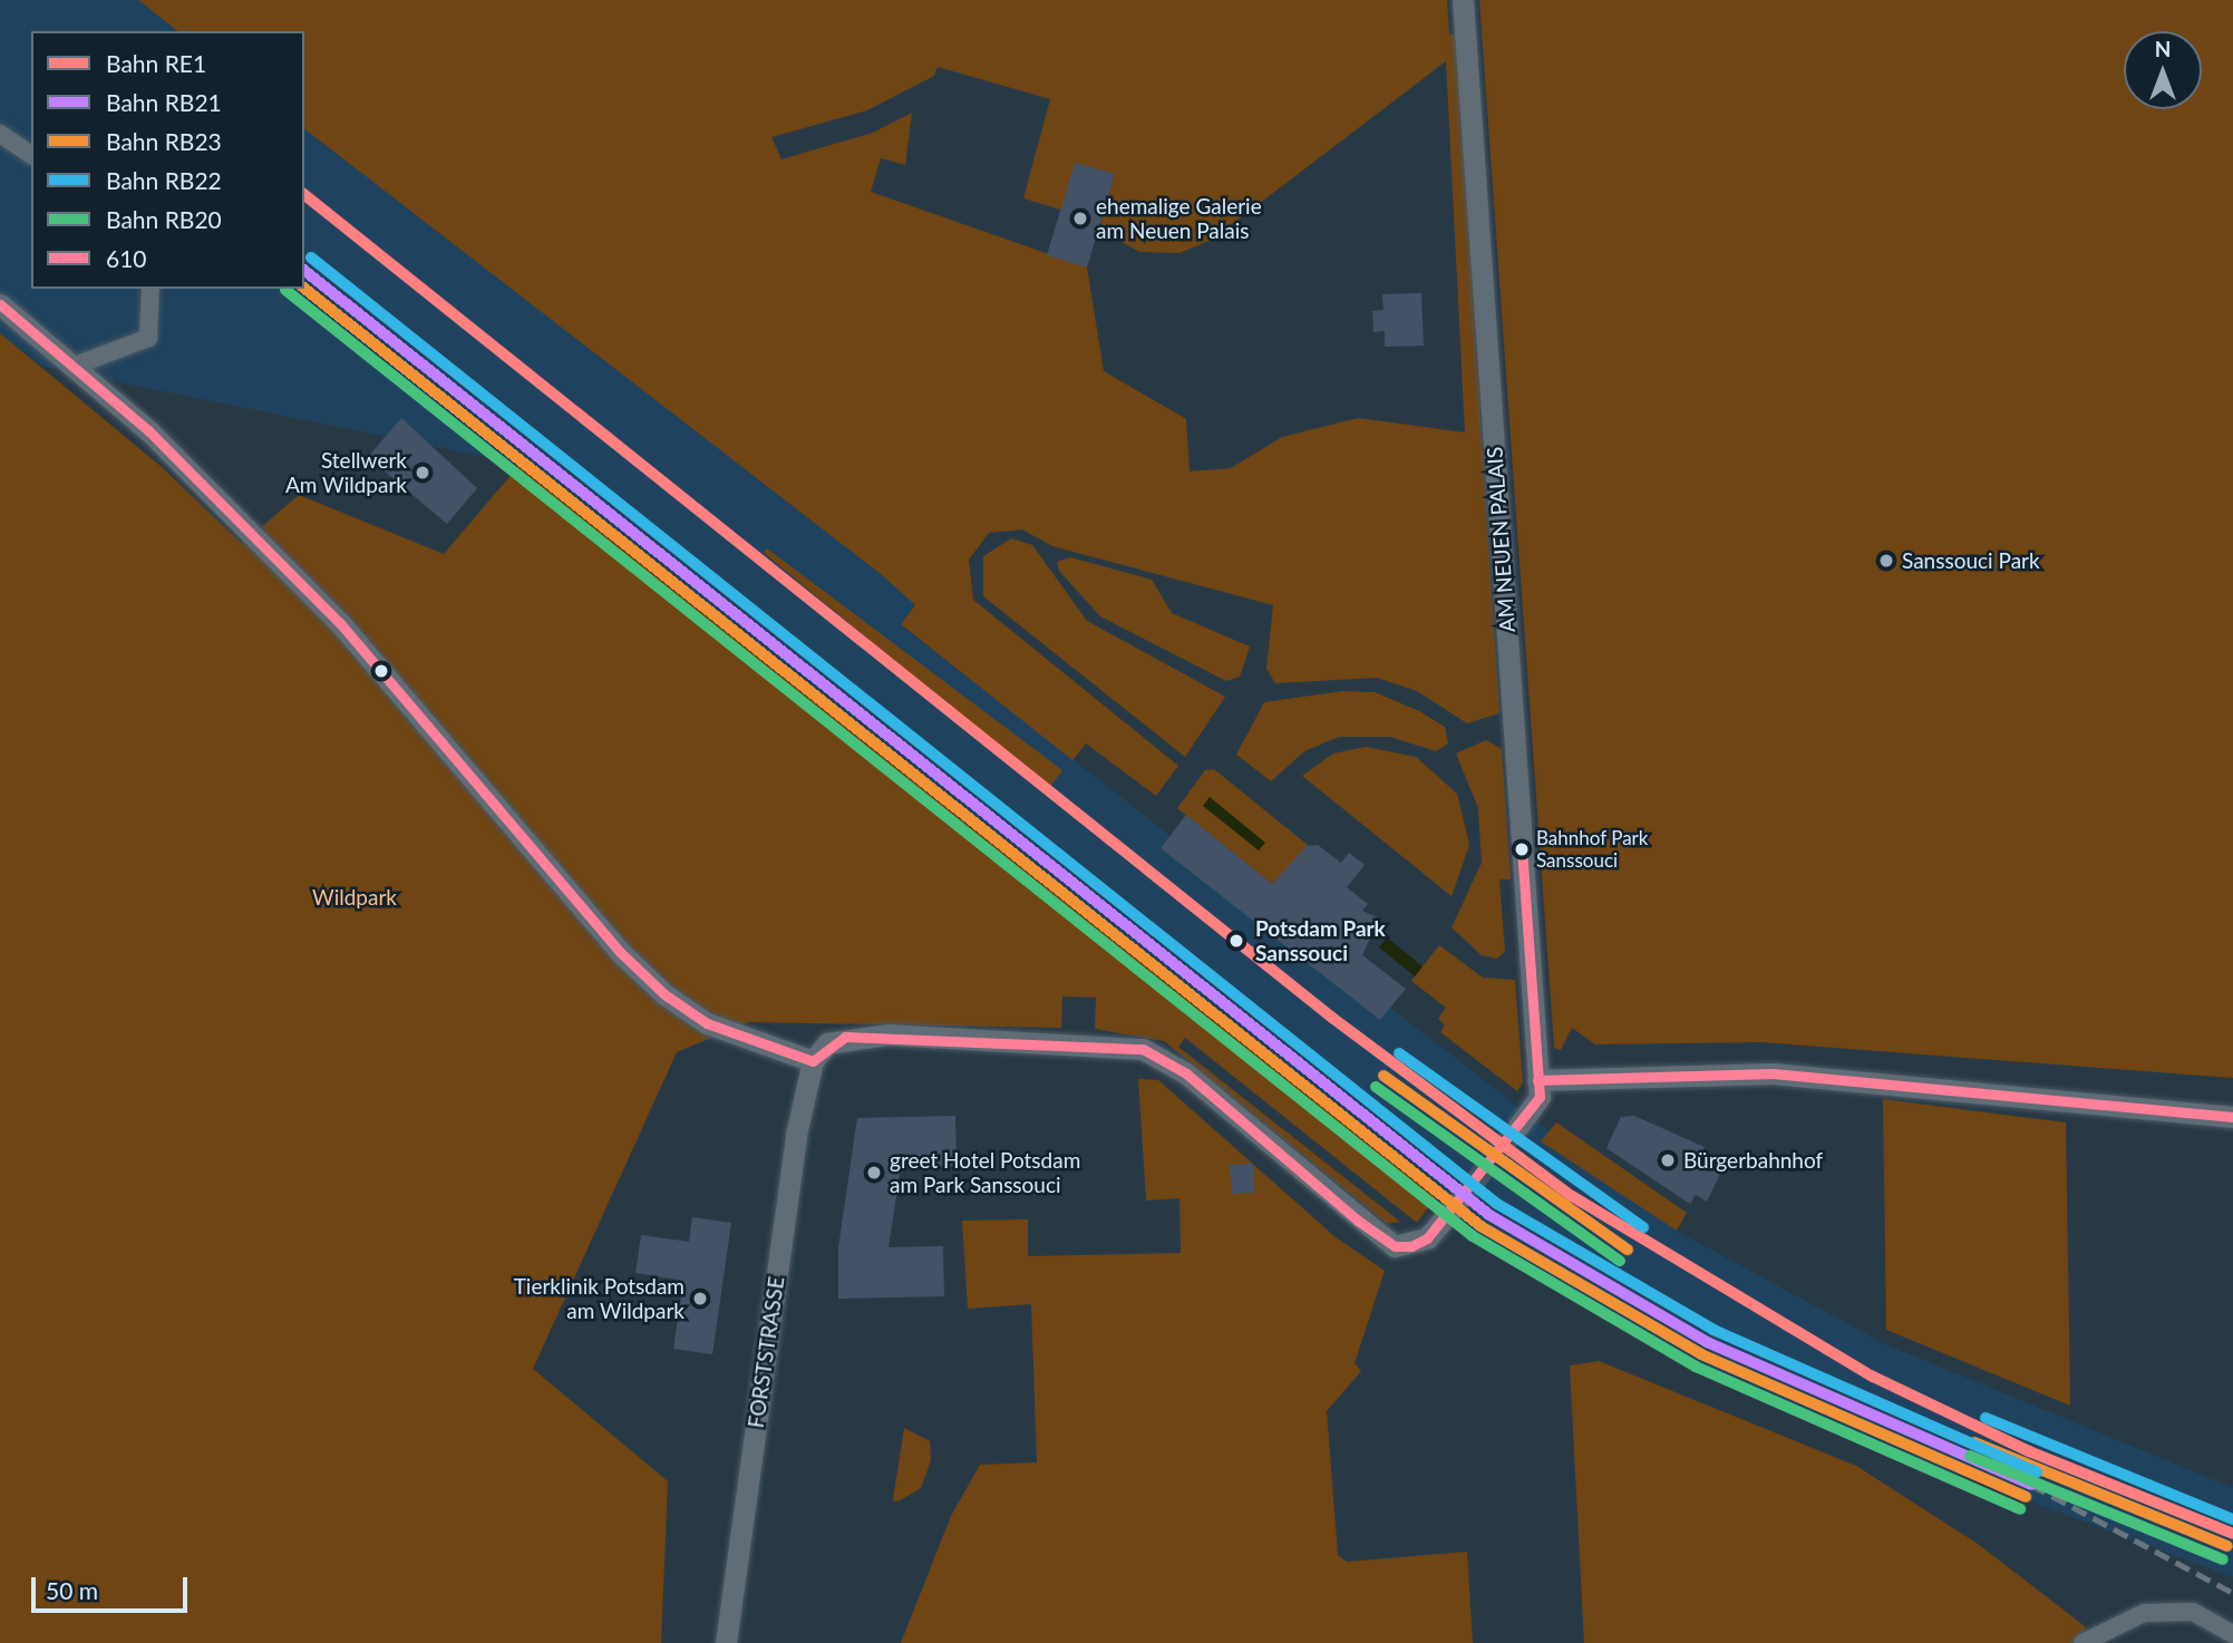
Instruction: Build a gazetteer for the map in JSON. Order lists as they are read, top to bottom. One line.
{"streets":{"street":["AM NEUEN PALAIS","FORSTSTRASSE"]},"parks":["Wildpark"],"places":["ehemalige Galerie am Neuen Palais","Stellwerk Am Wildpark","Sanssouci Park","Bahnhof Park Sanssouci","Potsdam Park Sanssouci","Bürgerbahnhof","greet Hotel Potsdam am Park Sanssouci","Tierklinik Potsdam am Wildpark"],"lines":["rail line RE1","rail line RB22","rail line RB21","rail line RB23","rail line RB20","transit line 610"],"legend":["Bahn RE1","Bahn RB21","Bahn RB23","Bahn RB22","Bahn RB20","610"],"scale_bar":"50 m","north":"top"}
